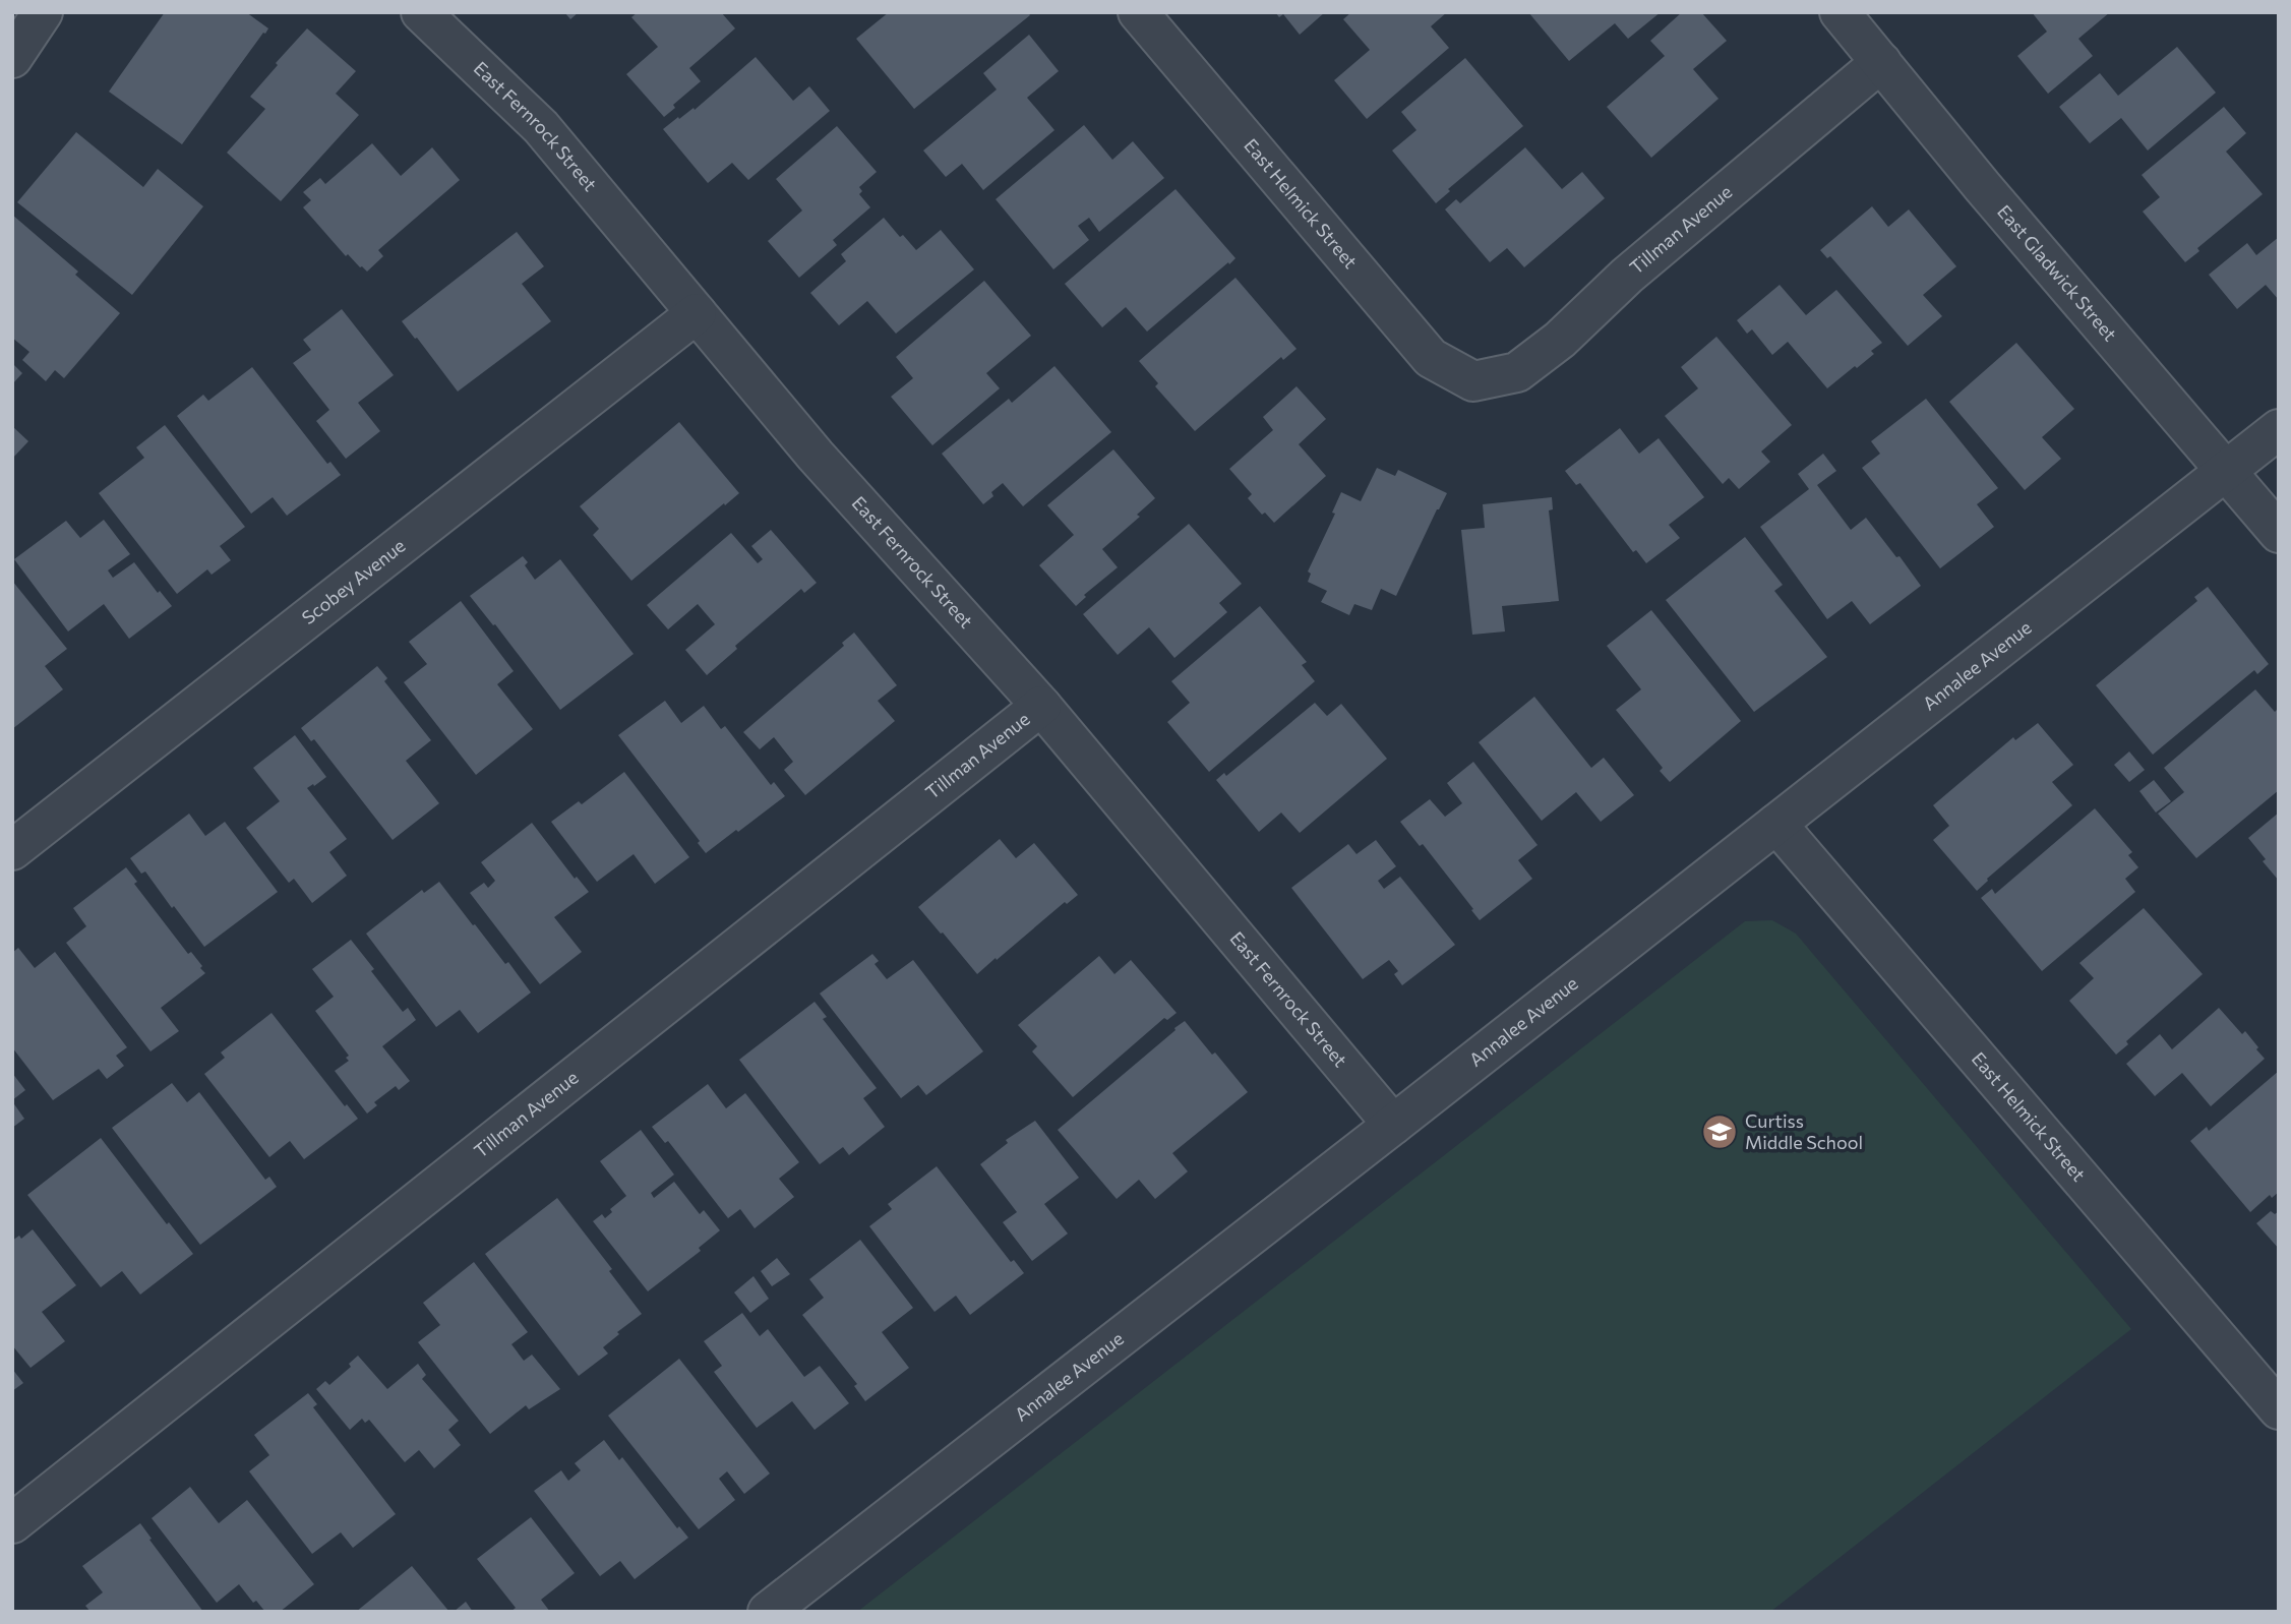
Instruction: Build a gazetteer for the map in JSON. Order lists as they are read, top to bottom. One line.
{"streets":{"street":["East Fernrock Street","East Helmick Street","Tillman Avenue","East Gladwick Street","Scobey Avenue","Annalee Avenue"]},"crossings":[["East Fernrock Street","Tillman Avenue"],["East Fernrock Street","Scobey Avenue"],["East Fernrock Street","Annalee Avenue"],["East Helmick Street","Tillman Avenue"],["East Helmick Street","Annalee Avenue"],["Tillman Avenue","East Gladwick Street"],["East Gladwick Street","Annalee Avenue"]],"places":{"school or university":["Curtiss Middle School"]}}
